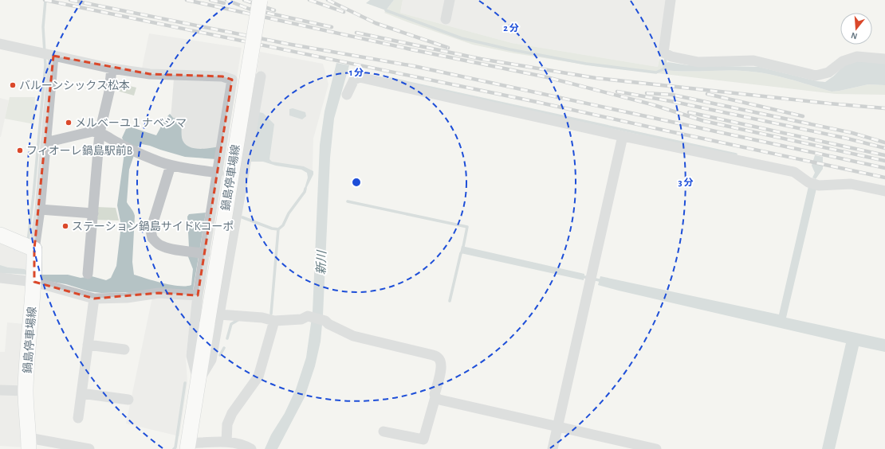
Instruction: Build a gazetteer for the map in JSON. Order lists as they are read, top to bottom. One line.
{"streets":{"main road":["鍋島停車場線"]},"water":["新川"],"places":["バルーンシックス松本","メルベーユ１ナベシマ","フィオーレ鍋島駅前B","ステーション鍋島サイドKコーポ"],"north":"bottom","rings":["2 分","1 分","3 分"]}
